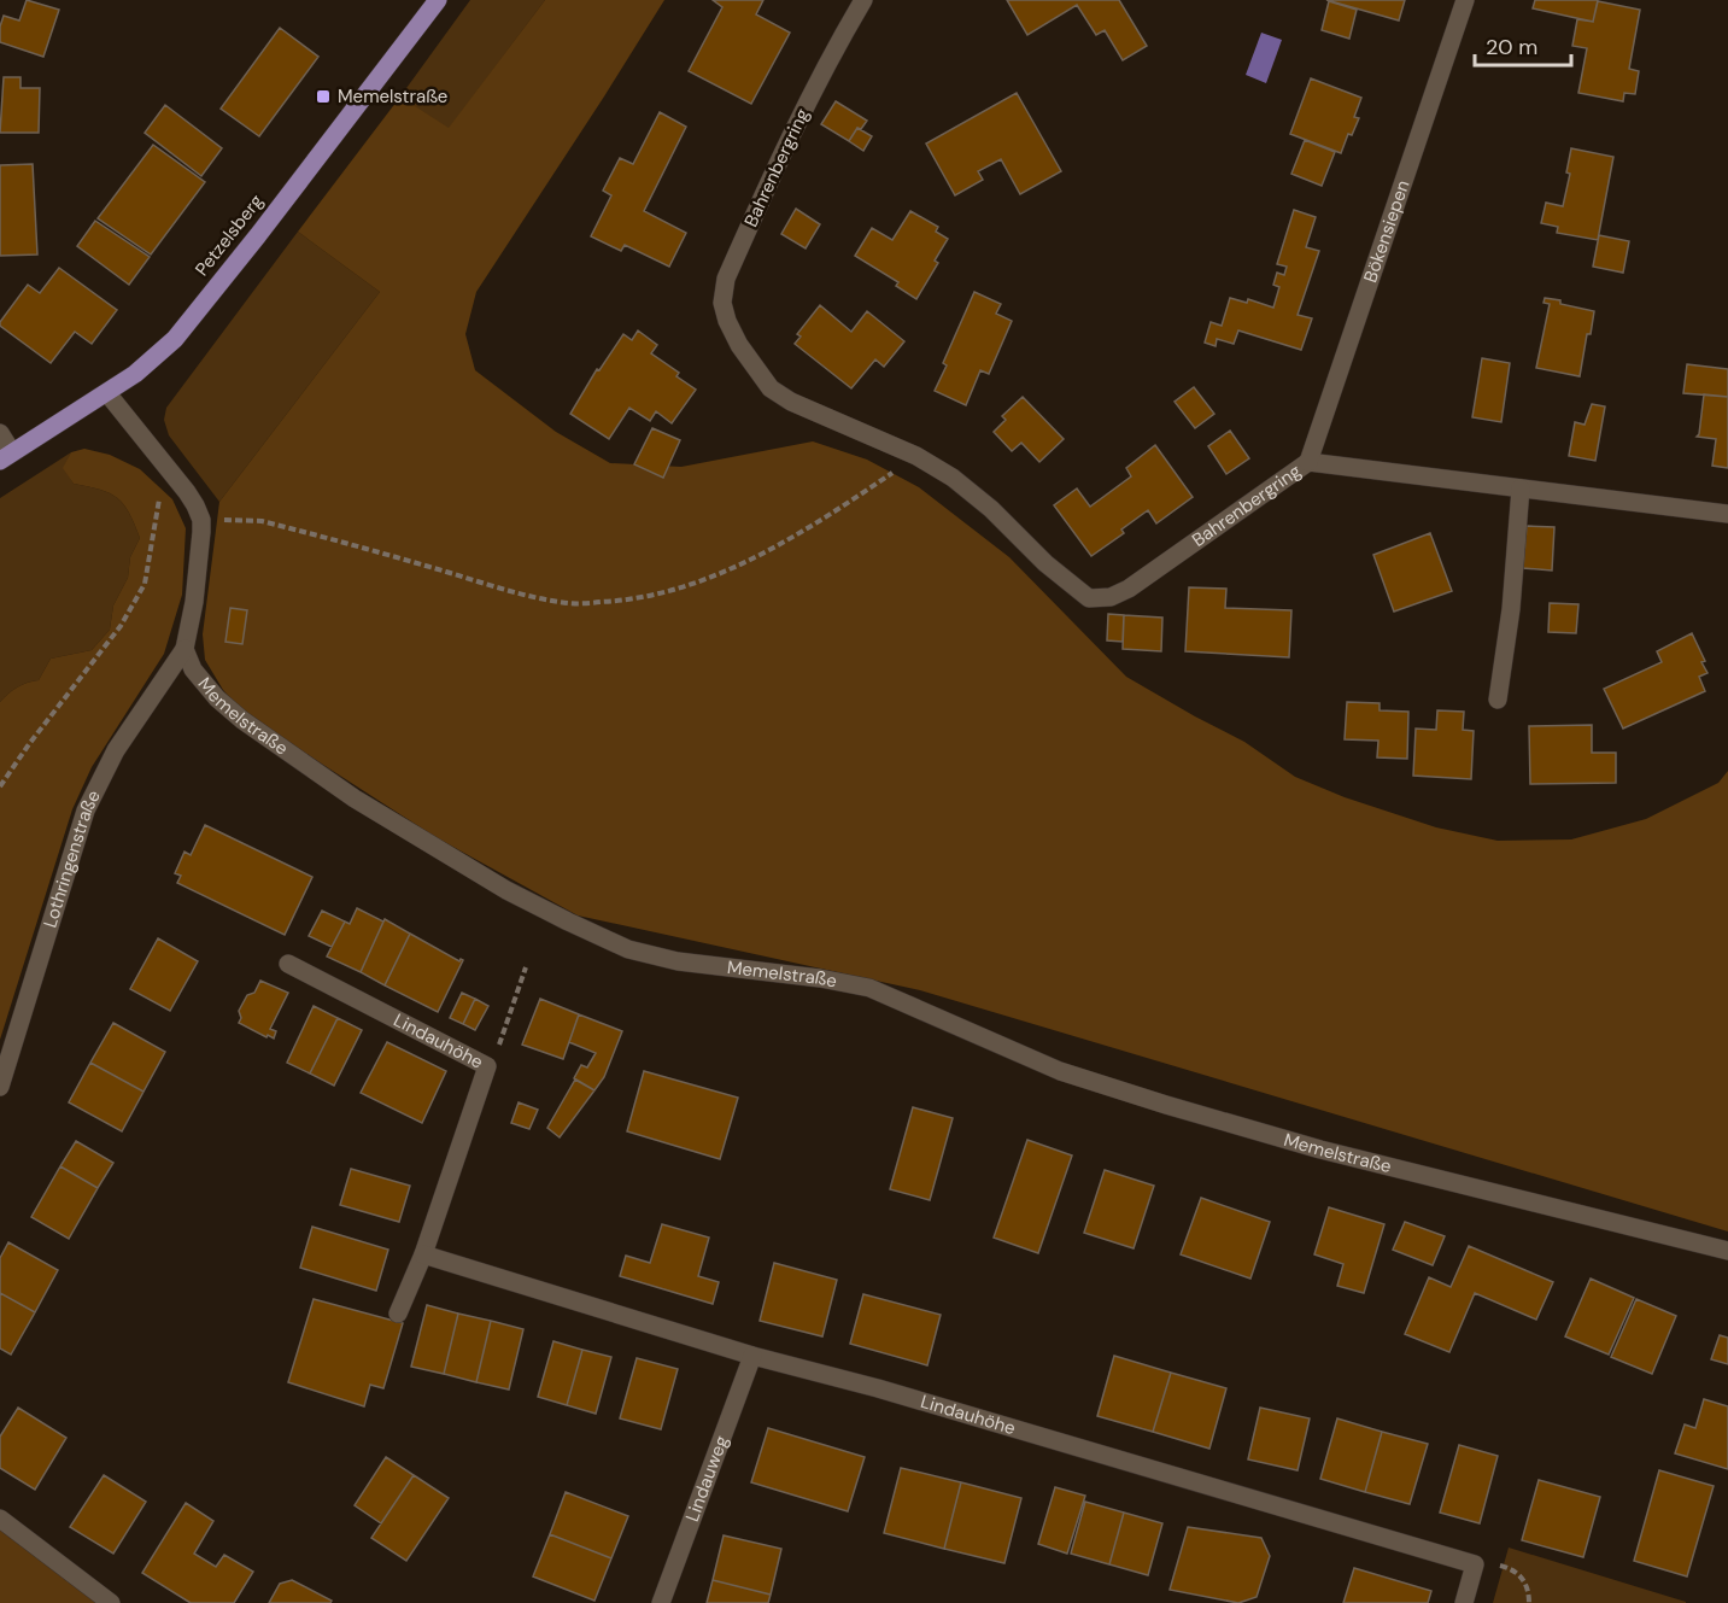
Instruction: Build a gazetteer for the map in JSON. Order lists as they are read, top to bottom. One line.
{"streets":{"main road":["Petzelsberg"],"street":["Bahrenbergring","Bökensiepen","Memelstraße","Lothringenstraße","Lindauhöhe","Lindauweg"]},"crossings":[["Bahrenbergring","Bökensiepen"],["Memelstraße","Lothringenstraße"],["Lindauhöhe","Lindauweg"]],"places":{"transit":["Memelstraße"]},"scale_bar":"20 m"}
